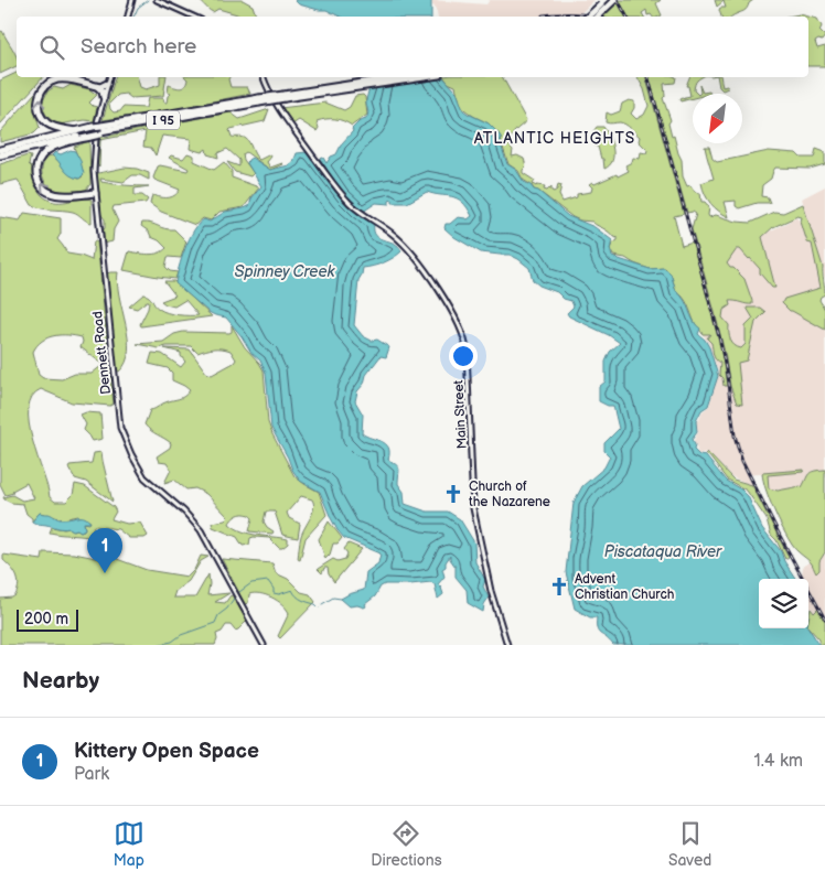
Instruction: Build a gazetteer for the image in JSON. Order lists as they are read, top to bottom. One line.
{"streets":{"highway":["I 95"],"main road":["Dennett Road","Main Street"]},"districts":["ATLANTIC HEIGHTS"],"water":["Spinney Creek","Piscataqua River"],"places":{"church":["Church of the Nazarene","Advent Christian Church"]},"scale_bar":"200 m","north":"bottom left","page":{"search":"Search here","pins":"1","scale":"200 m","heading":"Nearby","list":[{"mark":"1","name":"Kittery Open Space","note":"Park","value":"1.4 km"}],"nav":["Map","Directions","Saved"]}}
